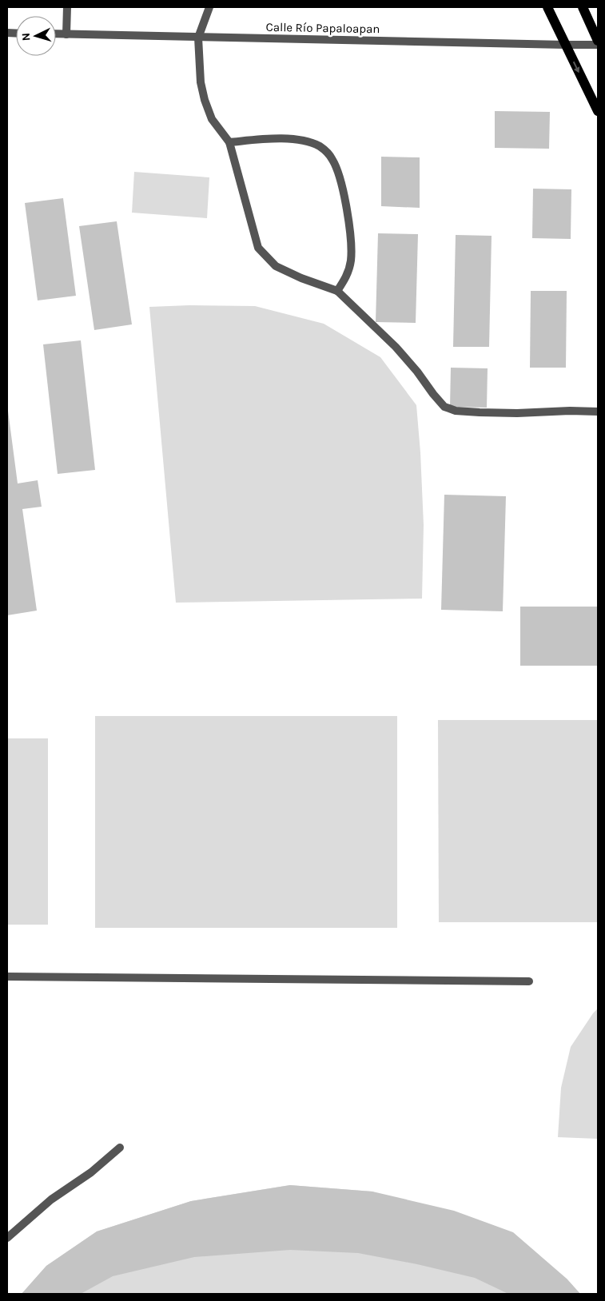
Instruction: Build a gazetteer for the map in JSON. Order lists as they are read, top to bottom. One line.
{"streets":{"street":["Calle Río Papaloapan"]},"north":"left"}
